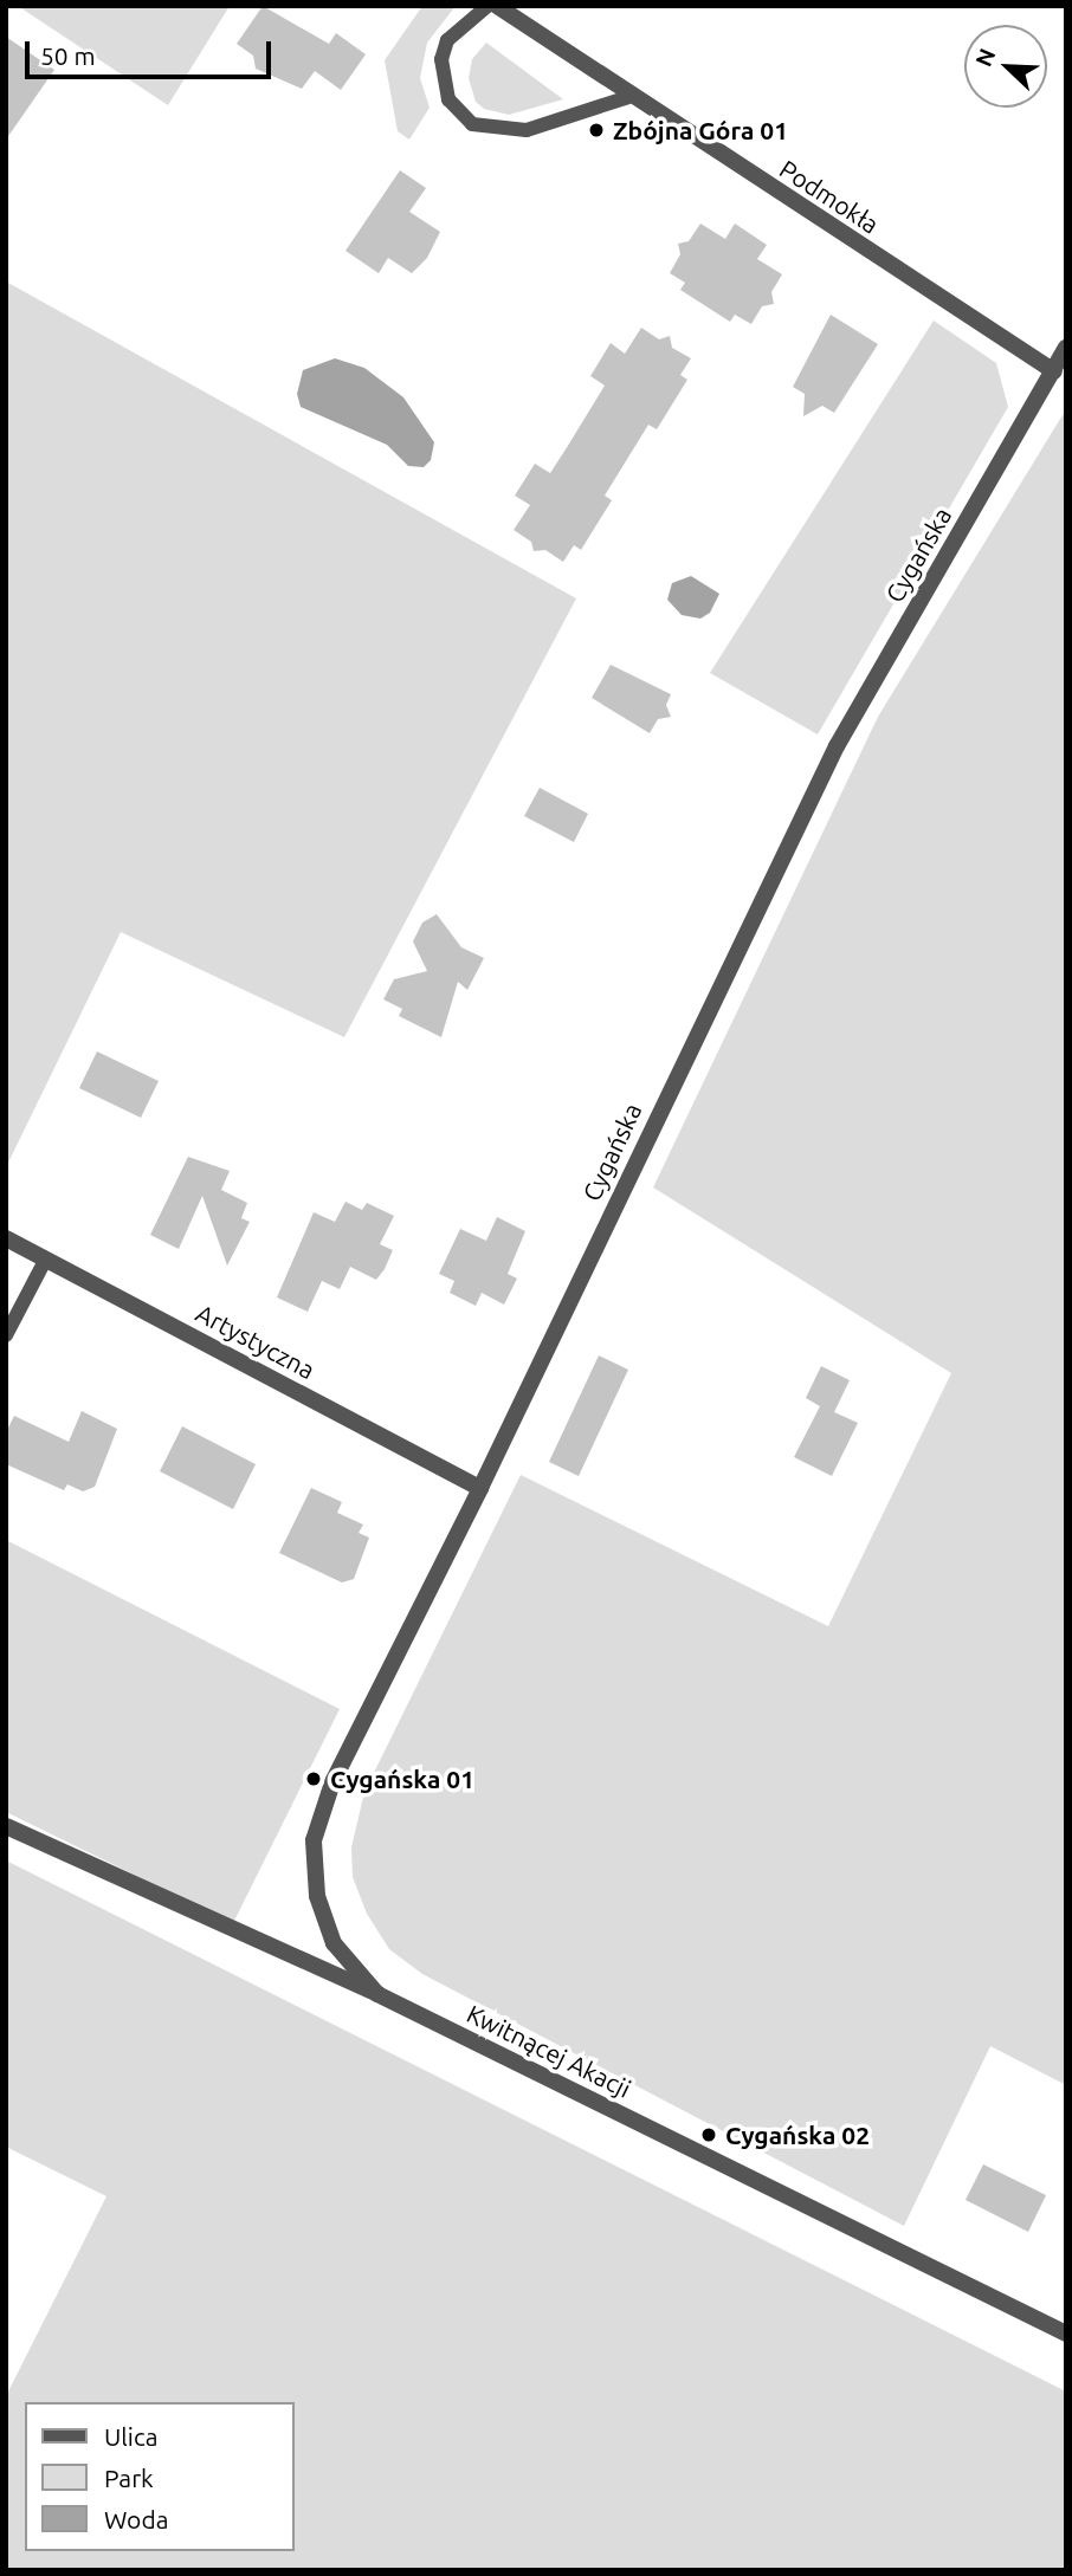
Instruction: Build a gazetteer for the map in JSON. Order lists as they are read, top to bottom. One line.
{"streets":{"street":["Podmokła","Cygańska","Artystyczna","Kwitnącej Akacji"]},"crossings":[["Podmokła","Cygańska"],["Cygańska","Artystyczna"],["Cygańska","Kwitnącej Akacji"]],"places":["Zbójna Góra 01","Cygańska 01","Cygańska 02"],"legend":["Ulica","Park","Woda"],"scale_bar":"50 m","north":"top left"}
